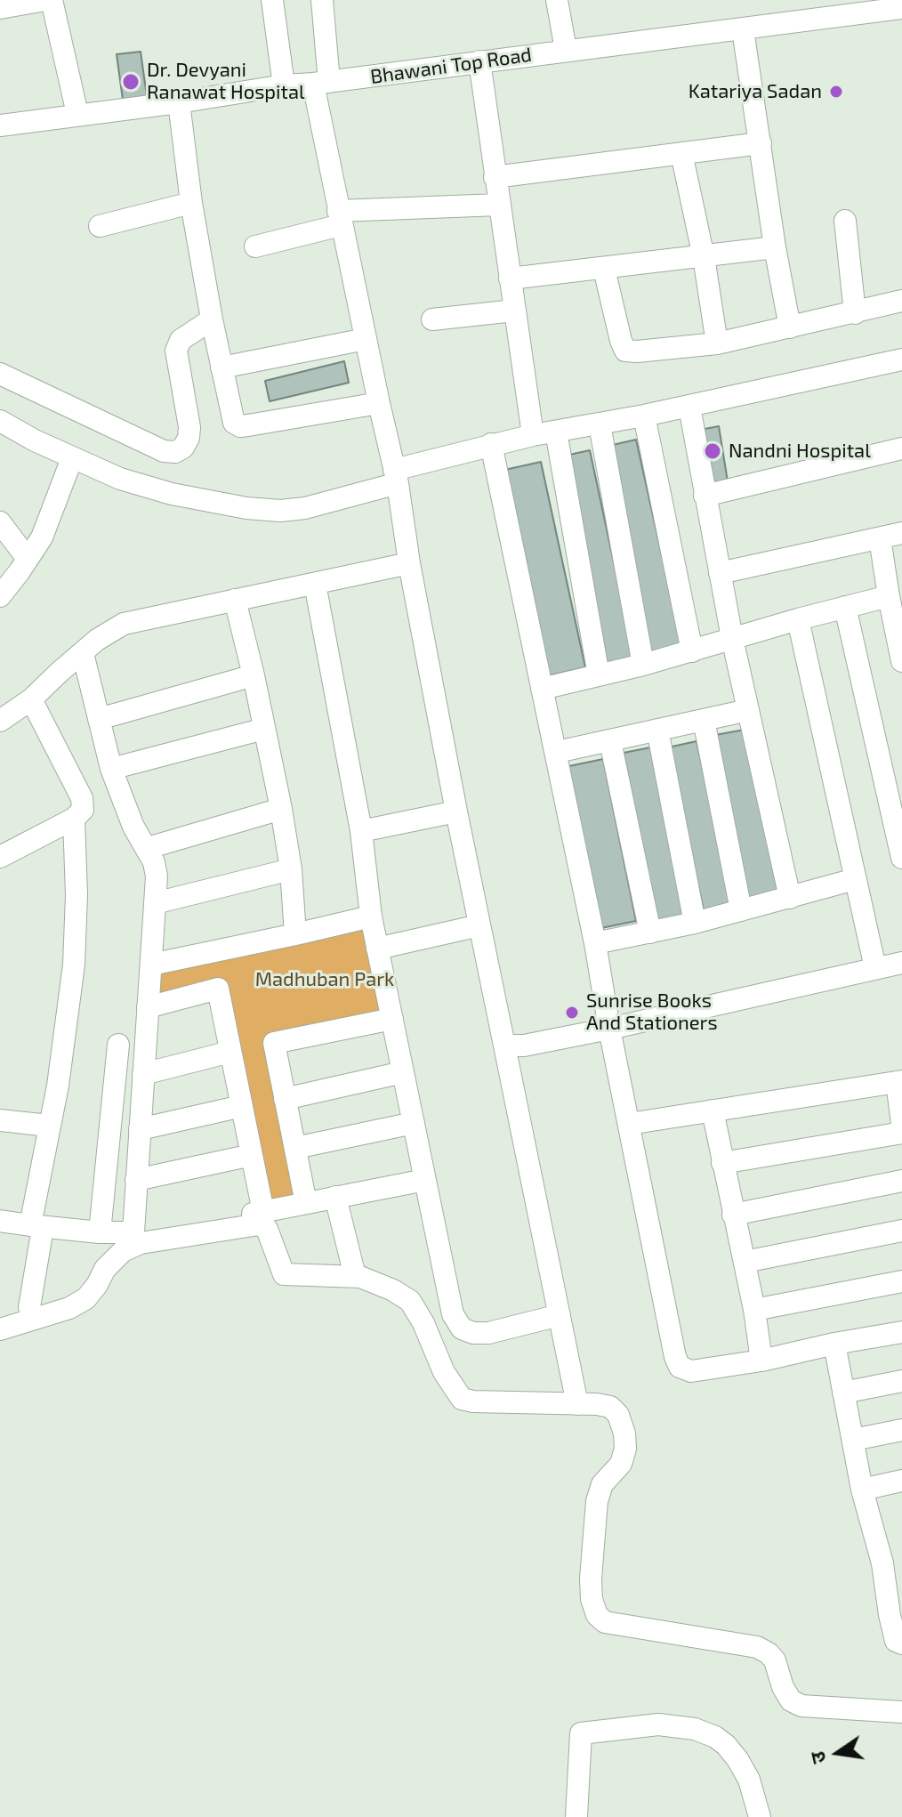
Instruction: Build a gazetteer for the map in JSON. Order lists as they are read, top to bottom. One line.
{"streets":{"street":["Bhawani Top Road"]},"parks":["Madhuban Park"],"places":["Dr. Devyani Ranawat Hospital","Katariya Sadan","Nandni Hospital","Sunrise Books And Stationers"],"north":"left"}
